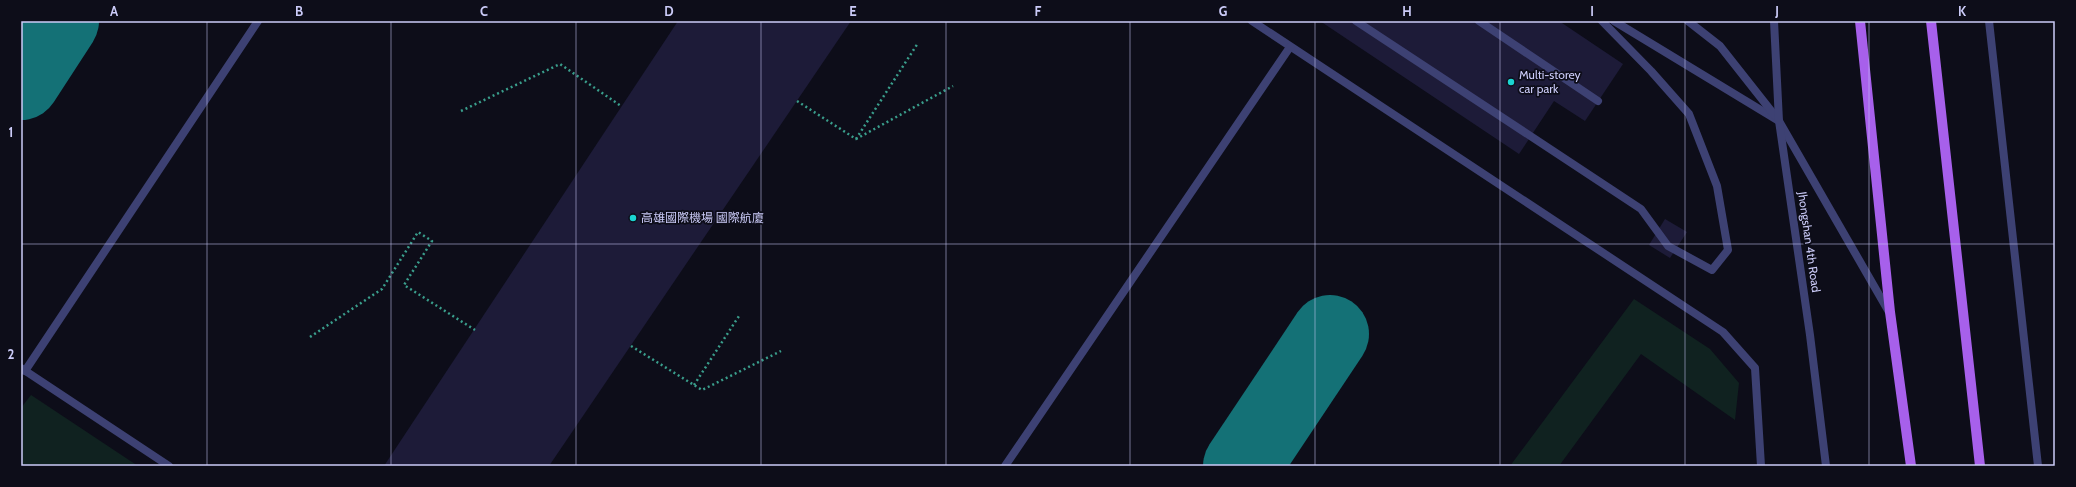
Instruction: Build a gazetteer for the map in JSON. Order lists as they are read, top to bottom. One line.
{"streets":{"lane":["Jhongshan 4th Road"]},"places":["Multi-storey car park","高雄國際機場 國際航廈"],"grid":{"columns":["A","B","C","D","E","F","G","H","I","J","K"],"rows":["1","2"]}}
